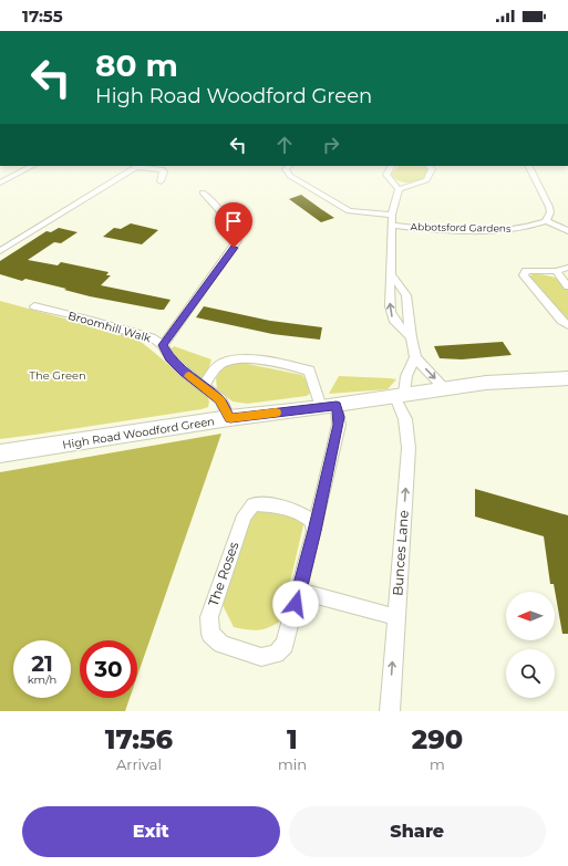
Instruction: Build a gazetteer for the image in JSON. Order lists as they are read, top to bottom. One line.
{"streets":{"main road":["High Road Woodford Green"],"street":["Abbotsford Gardens","Broomhill Walk","Bunces Lane","The Roses"]},"crossings":[["Broomhill Walk","High Road Woodford Green"],["Broomhill Walk","The Roses"],["High Road Woodford Green","Bunces Lane"],["High Road Woodford Green","The Roses"]],"one_way":["Bunces Lane"],"parks":["The Green"],"north":"left","page":{"status":"17:55","turn":["80 m","High Road Woodford Green"],"speed":"21 km/h","limit":"30","eta":["17:56","Arrival","1","min","290","m"],"buttons":["Exit","Share"]}}
